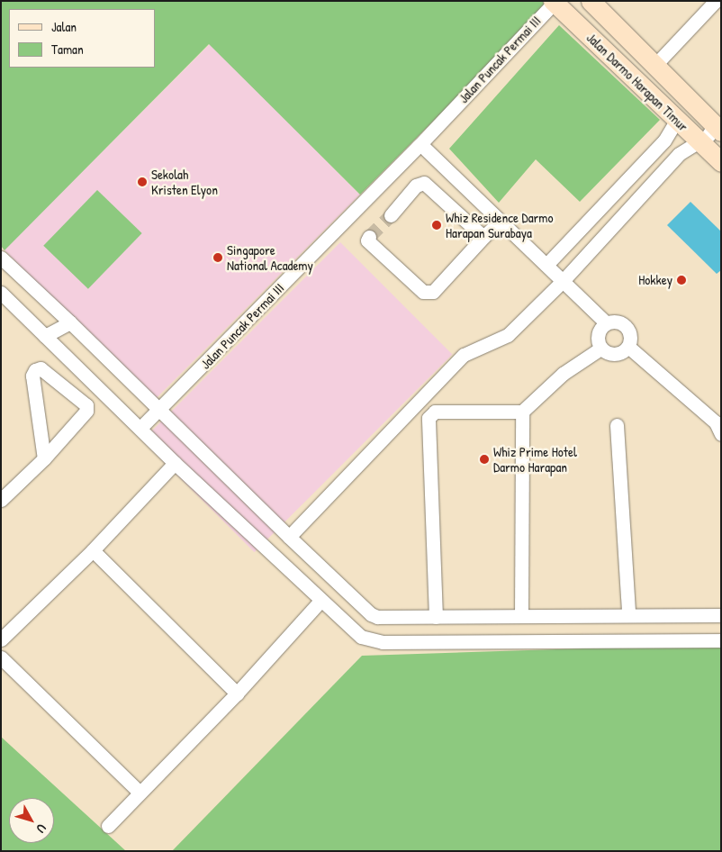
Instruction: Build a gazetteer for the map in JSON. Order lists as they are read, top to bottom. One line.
{"streets":{"main road":["Jalan Darmo Harapan Timur"],"street":["Jalan Puncak Permai III"]},"crossings":[["Jalan Puncak Permai III","Jalan Darmo Harapan Timur"]],"places":["Sekolah Kristen Elyon","Whiz Residence Darmo Harapan Surabaya","Singapore National Academy","Hokkey","Whiz Prime Hotel Darmo Harapan"],"legend":["Jalan","Taman"],"north":"bottom right"}
